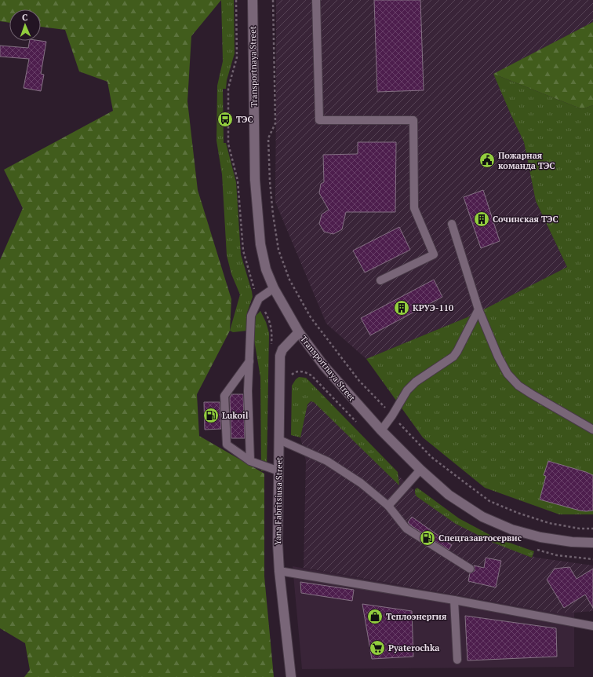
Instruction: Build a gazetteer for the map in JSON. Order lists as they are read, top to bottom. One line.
{"streets":{"main road":["Transportnaya Street","Yana Fabritsiusa Street"]},"crossings":[["Transportnaya Street","Yana Fabritsiusa Street"]],"places":{"bus stop":["ТЭС"],"public building":["Пожарная команда ТЭС"],"building":["Сочинская ТЭС","КРУЭ-110"],"fuel station":["Lukoil","Спецгазавтосервис"],"shop":["Теплоэнергия"],"supermarket":["Pyaterochka"]},"north":"top"}
